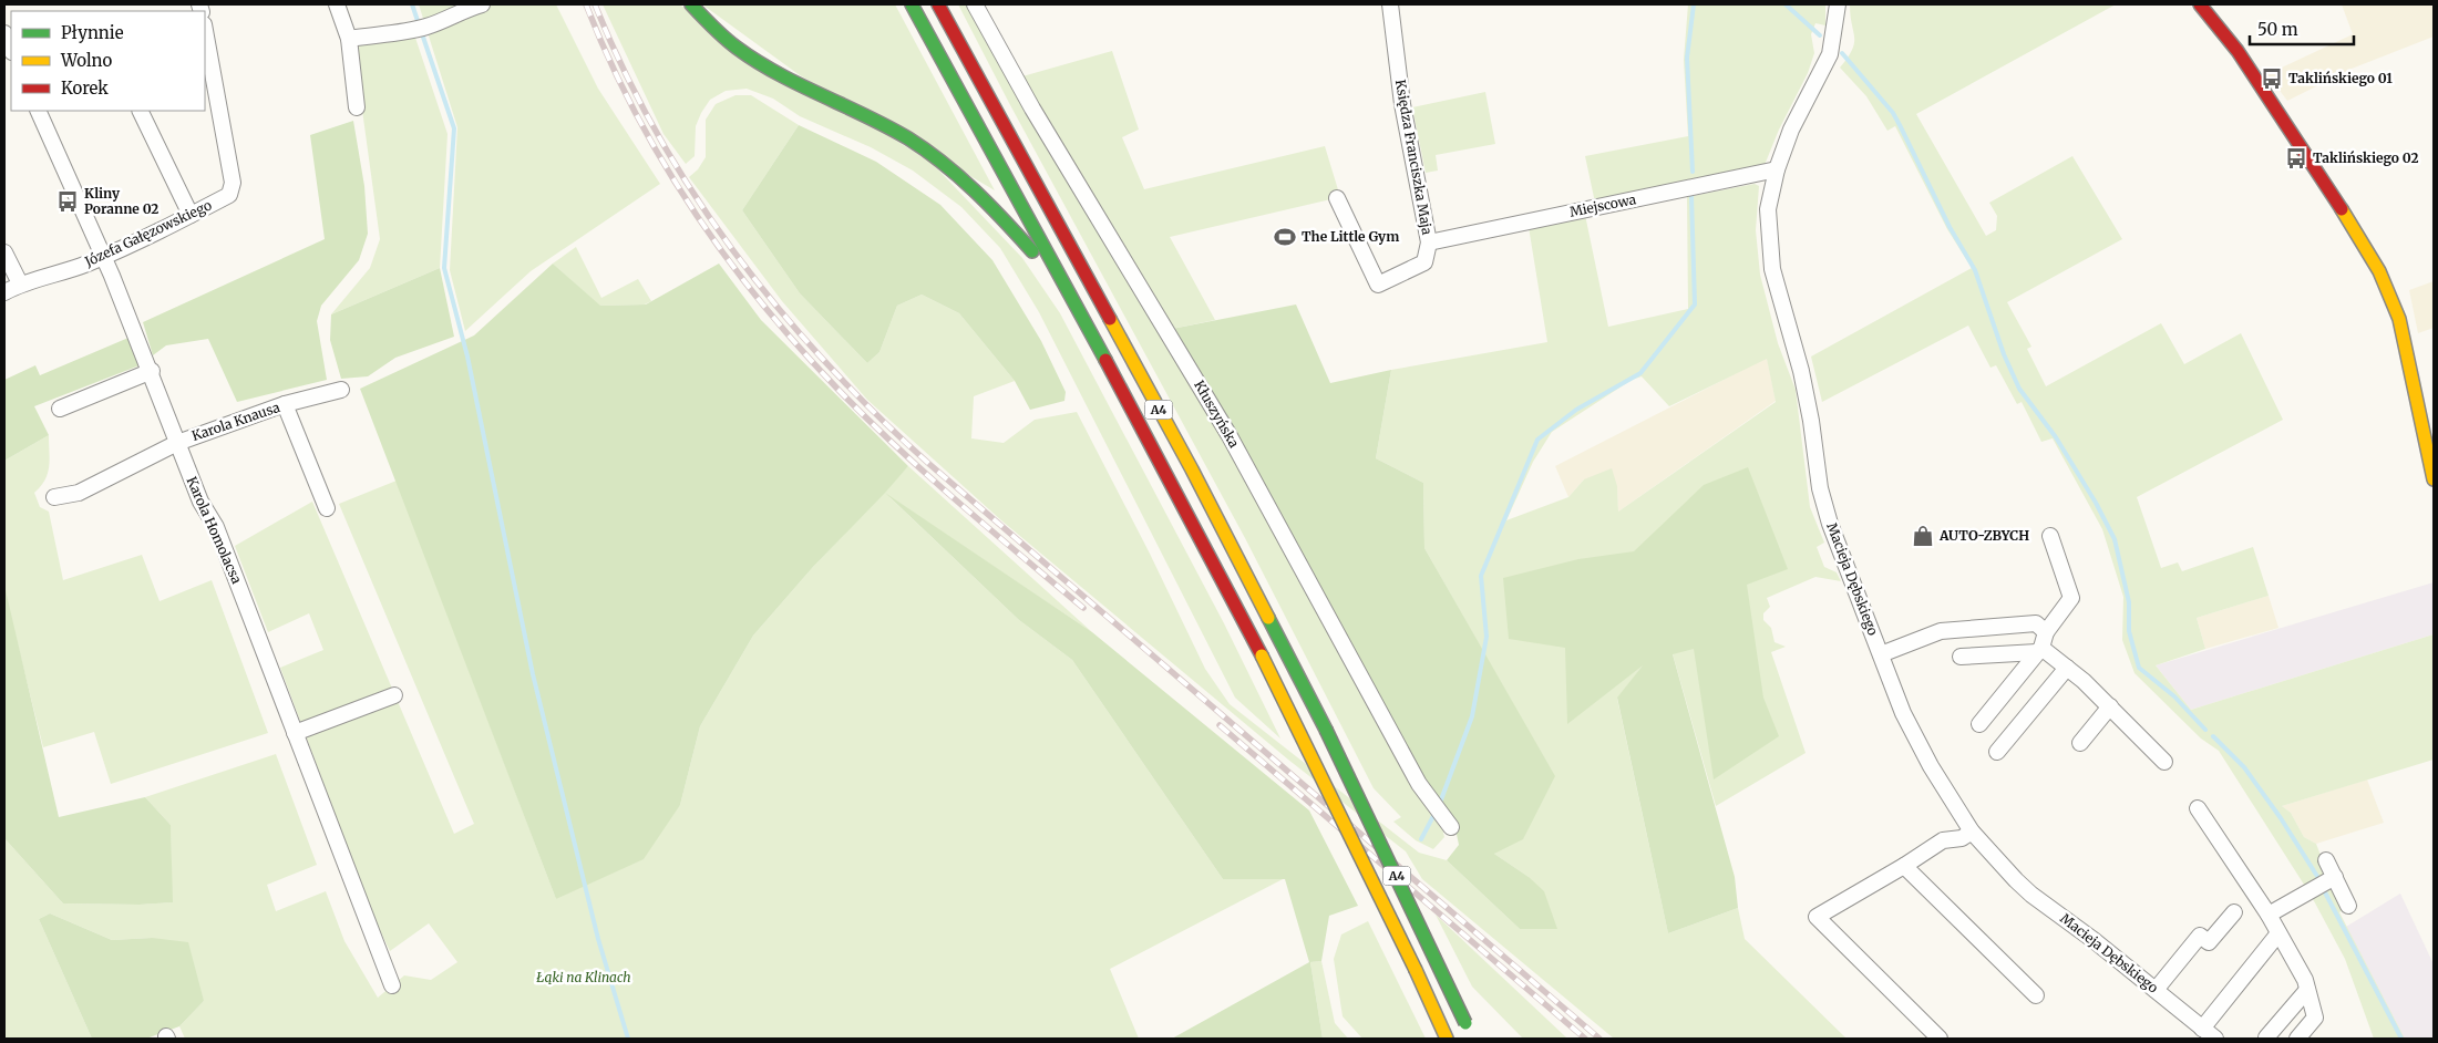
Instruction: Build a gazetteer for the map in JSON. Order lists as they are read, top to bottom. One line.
{"streets":{"main road":["A4"],"street":["Księdza Franciszka Maja","Miejscowa","Józefa Gałęzowskiego","Kłuszyńska","Karola Knausa","Karola Homolacsa","Macieja Dębskiego"]},"crossings":[["Księdza Franciszka Maja","Miejscowa"],["Miejscowa","Macieja Dębskiego"],["Józefa Gałęzowskiego","Karola Homolacsa"],["Karola Knausa","Karola Homolacsa"]],"parks":["Łąki na Klinach"],"places":{"bus stop":["Taklińskiego 01","Taklińskiego 02","Kliny Poranne 02"],"sports":["The Little Gym"],"shop":["AUTO-ZBYCH"]},"legend":["Płynnie","Wolno","Korek"],"scale_bar":"50 m"}
